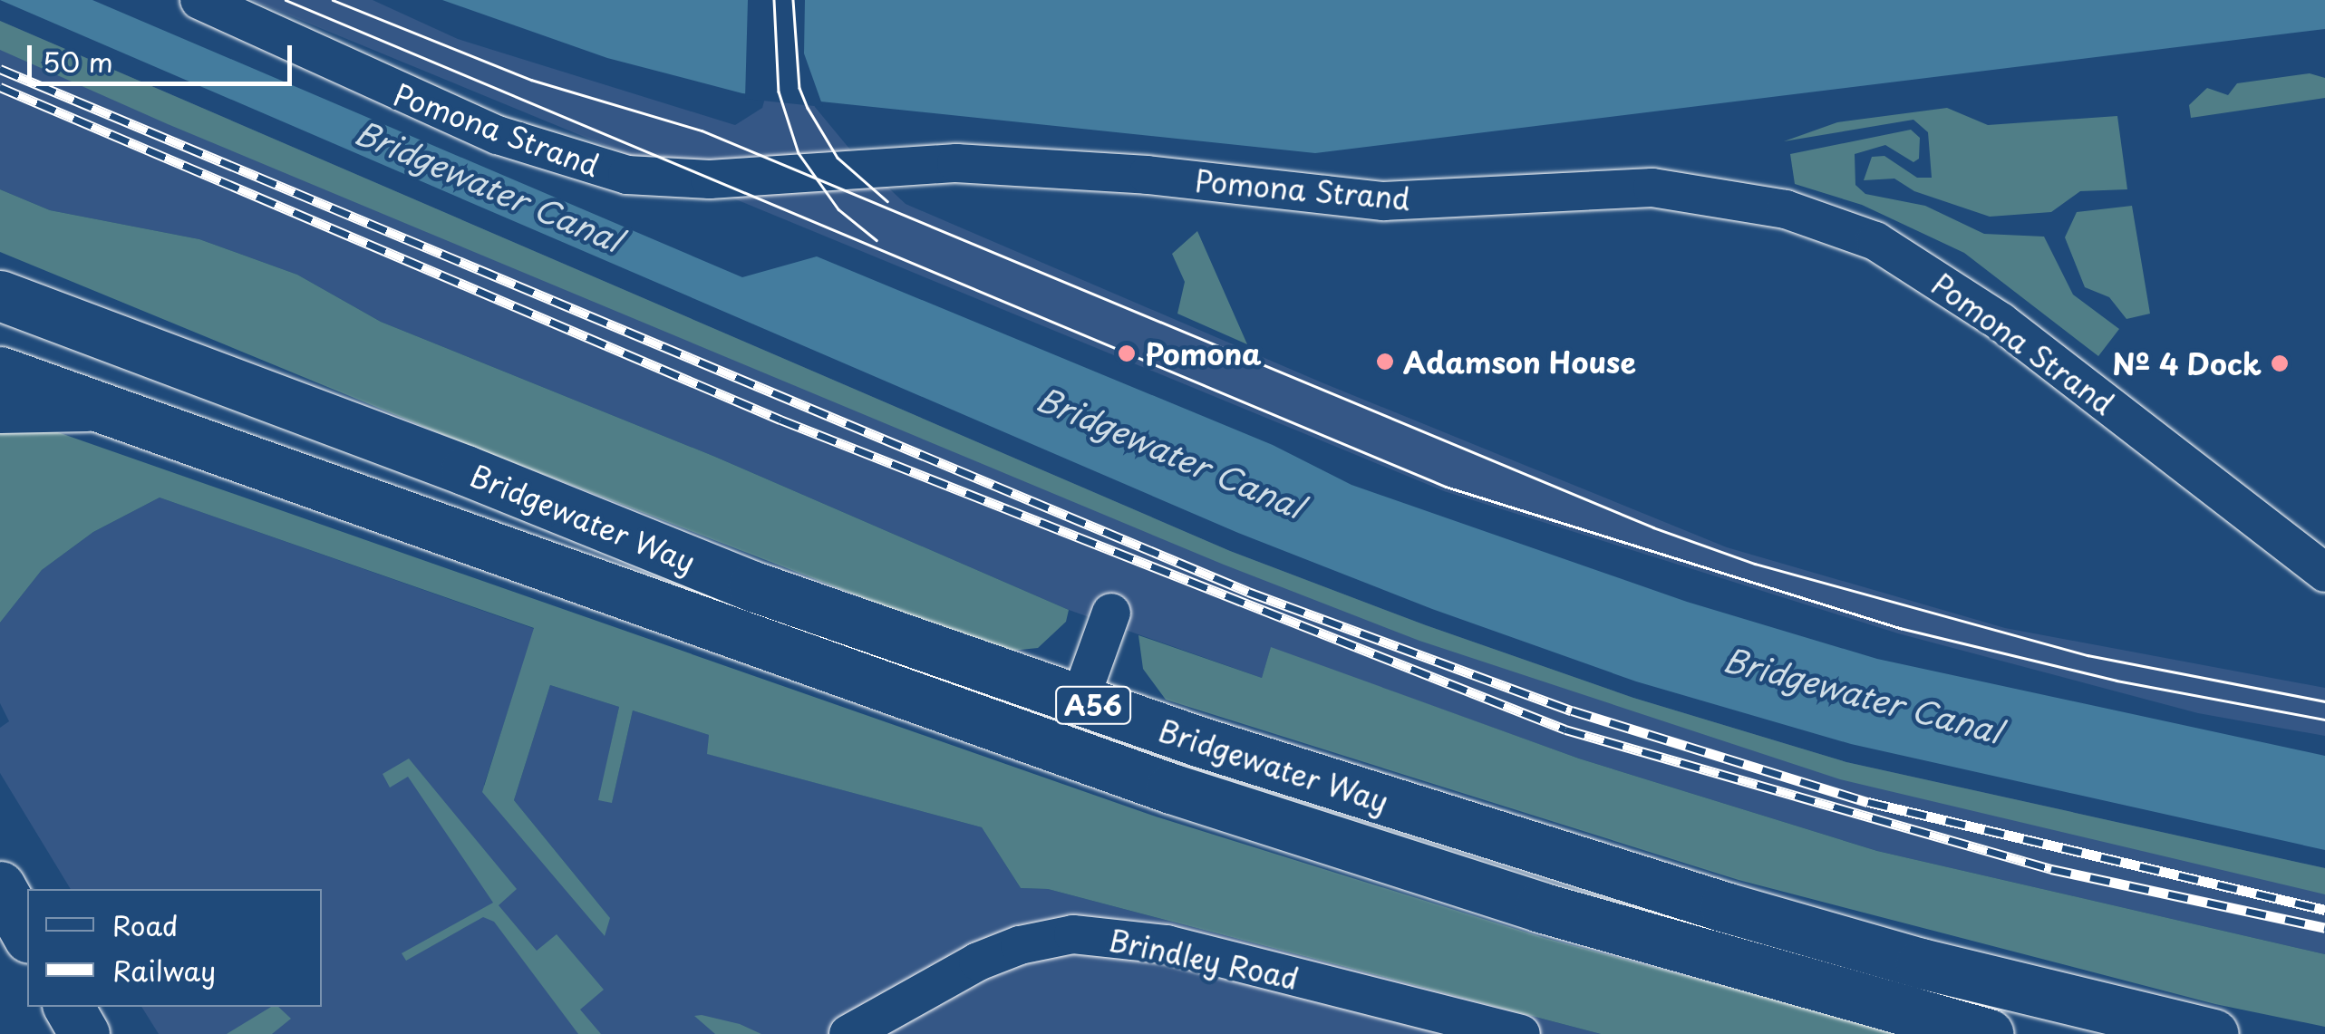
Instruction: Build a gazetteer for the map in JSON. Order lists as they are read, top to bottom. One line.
{"streets":{"main road":["Bridgewater Way","A56"],"street":["Pomona Strand","Brindley Road"]},"water":["Bridgewater Canal"],"places":["Pomona","Adamson House","№ 4 Dock"],"legend":["Road","Railway"],"scale_bar":"50 m"}
